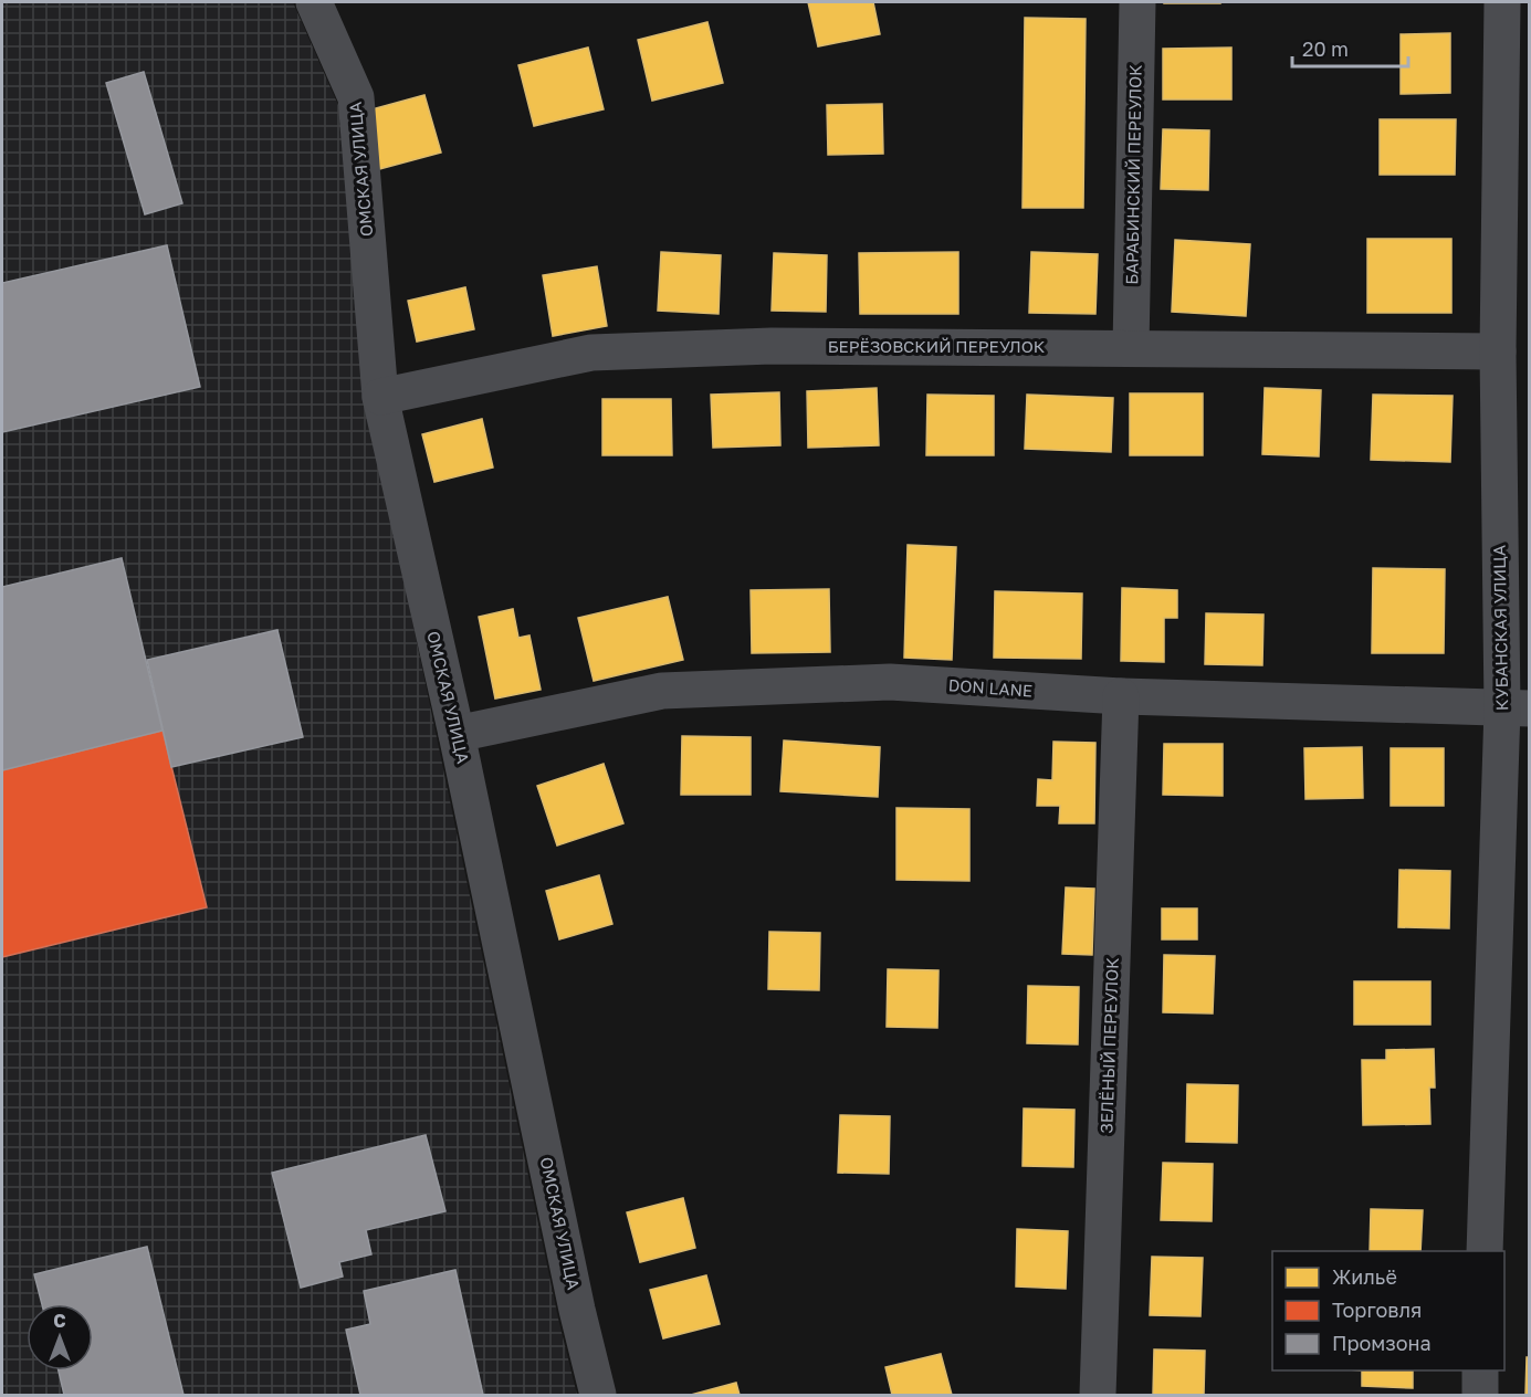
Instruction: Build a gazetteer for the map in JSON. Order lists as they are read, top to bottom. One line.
{"streets":{"street":["ОМСКАЯ УЛИЦА","БАРАБИНСКИЙ ПЕРЕУЛОК","БЕРЁЗОВСКИЙ ПЕРЕУЛОК","КУБАНСКАЯ УЛИЦА","DON LANE","ЗЕЛЁНЫЙ ПЕРЕУЛОК"]},"crossings":[["ОМСКАЯ УЛИЦА","БЕРЁЗОВСКИЙ ПЕРЕУЛОК"],["ОМСКАЯ УЛИЦА","DON LANE"],["БАРАБИНСКИЙ ПЕРЕУЛОК","БЕРЁЗОВСКИЙ ПЕРЕУЛОК"],["БЕРЁЗОВСКИЙ ПЕРЕУЛОК","КУБАНСКАЯ УЛИЦА"],["КУБАНСКАЯ УЛИЦА","DON LANE"],["DON LANE","ЗЕЛЁНЫЙ ПЕРЕУЛОК"]],"legend":["Жильё","Торговля","Промзона"],"scale_bar":"20 m","north":"top"}
